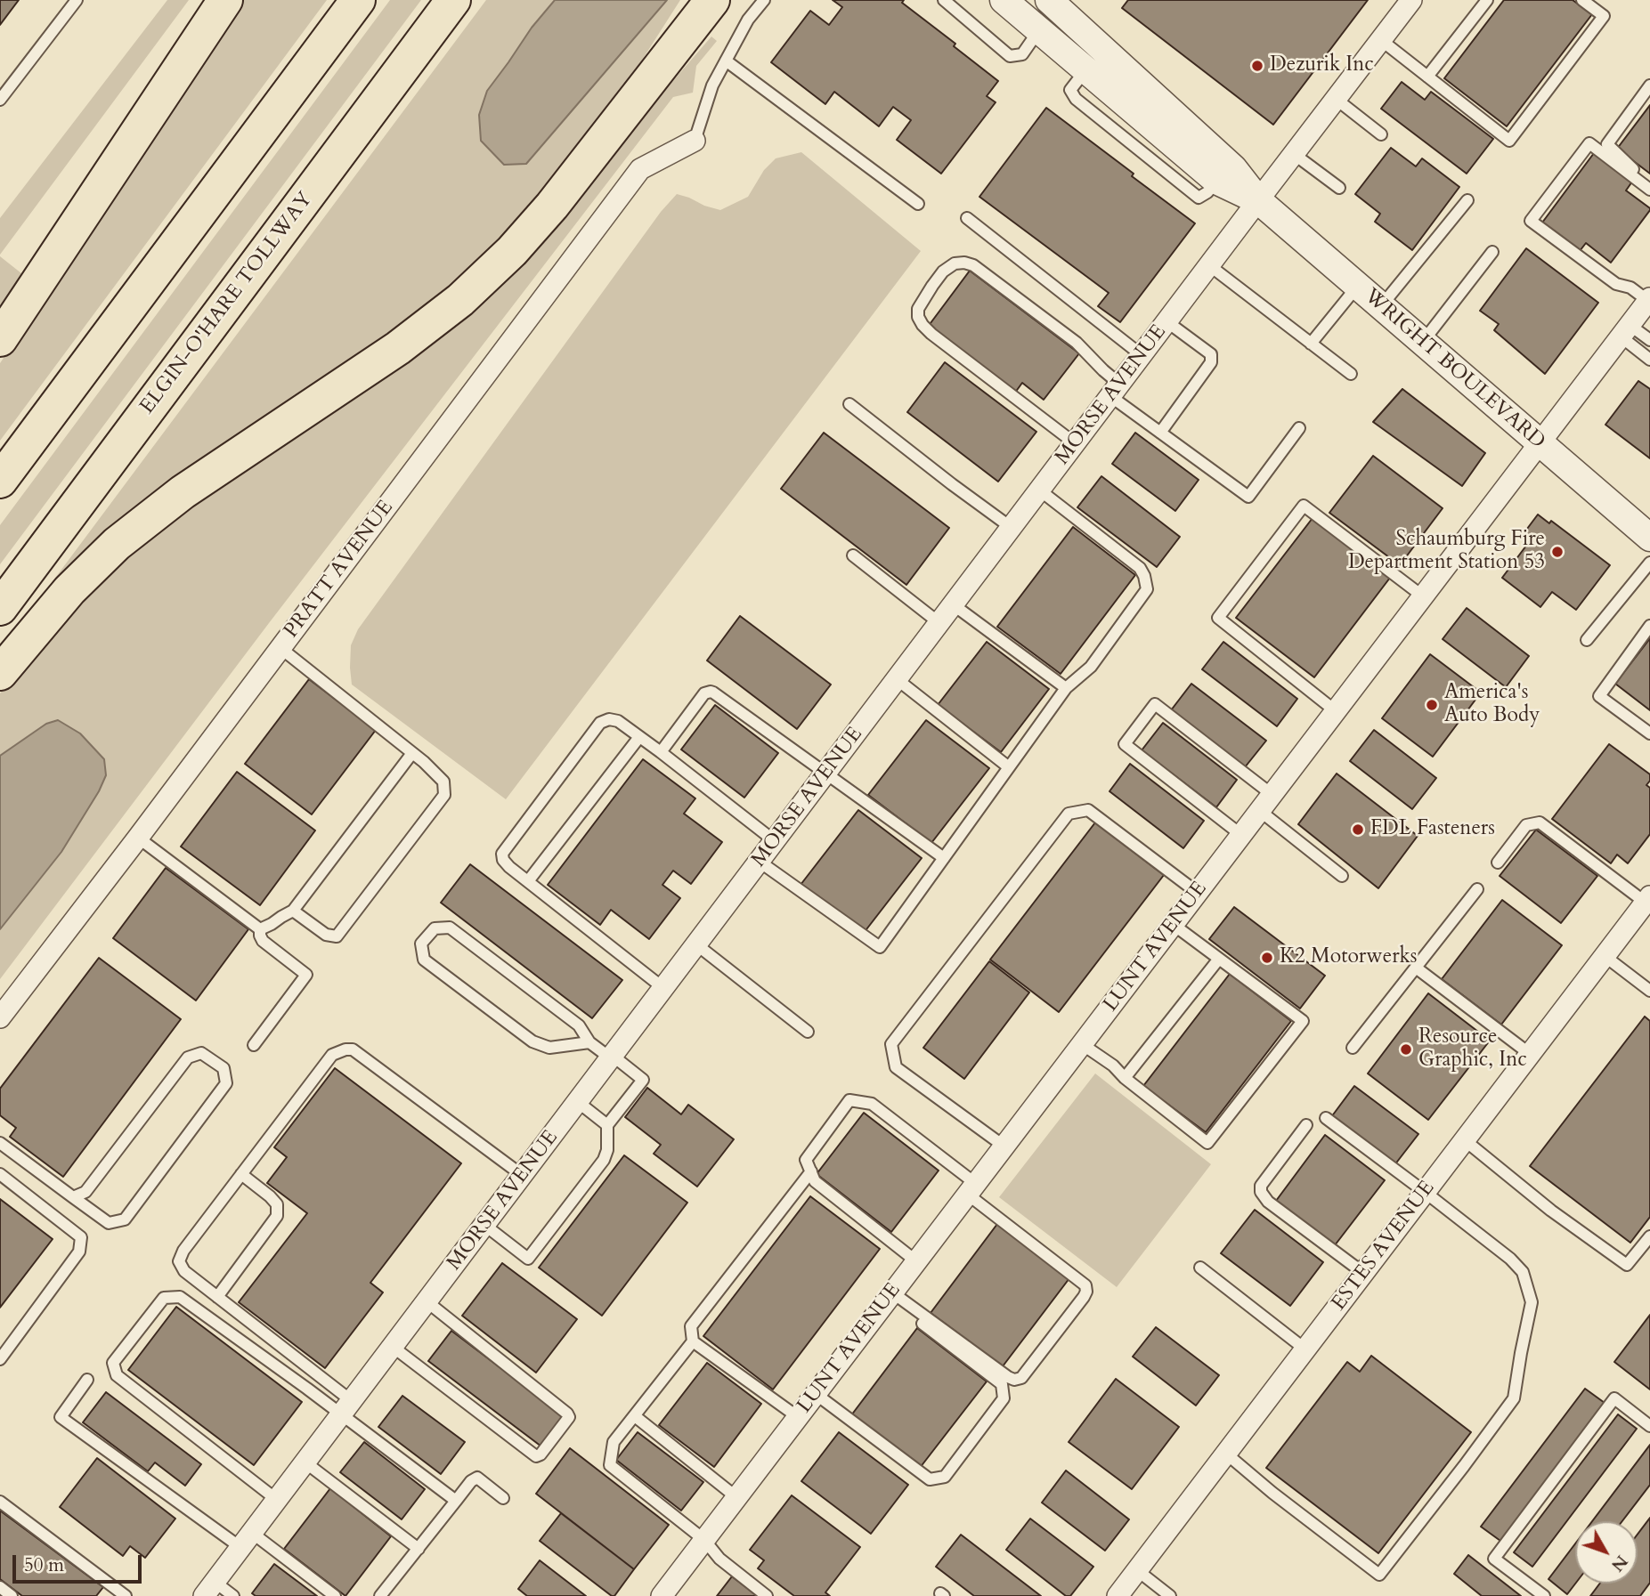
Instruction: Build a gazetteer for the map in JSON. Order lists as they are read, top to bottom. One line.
{"streets":{"highway":["ELGIN-O'HARE TOLLWAY"],"street":["WRIGHT BOULEVARD","MORSE AVENUE","PRATT AVENUE","LUNT AVENUE","ESTES AVENUE"]},"crossings":[["WRIGHT BOULEVARD","MORSE AVENUE"],["WRIGHT BOULEVARD","LUNT AVENUE"]],"places":["Dezurik Inc","Schaumburg Fire Department Station 53","America's Auto Body","FDL Fasteners","K2 Motorwerks","Resource Graphic, Inc"],"scale_bar":"50 m","north":"bottom right"}
